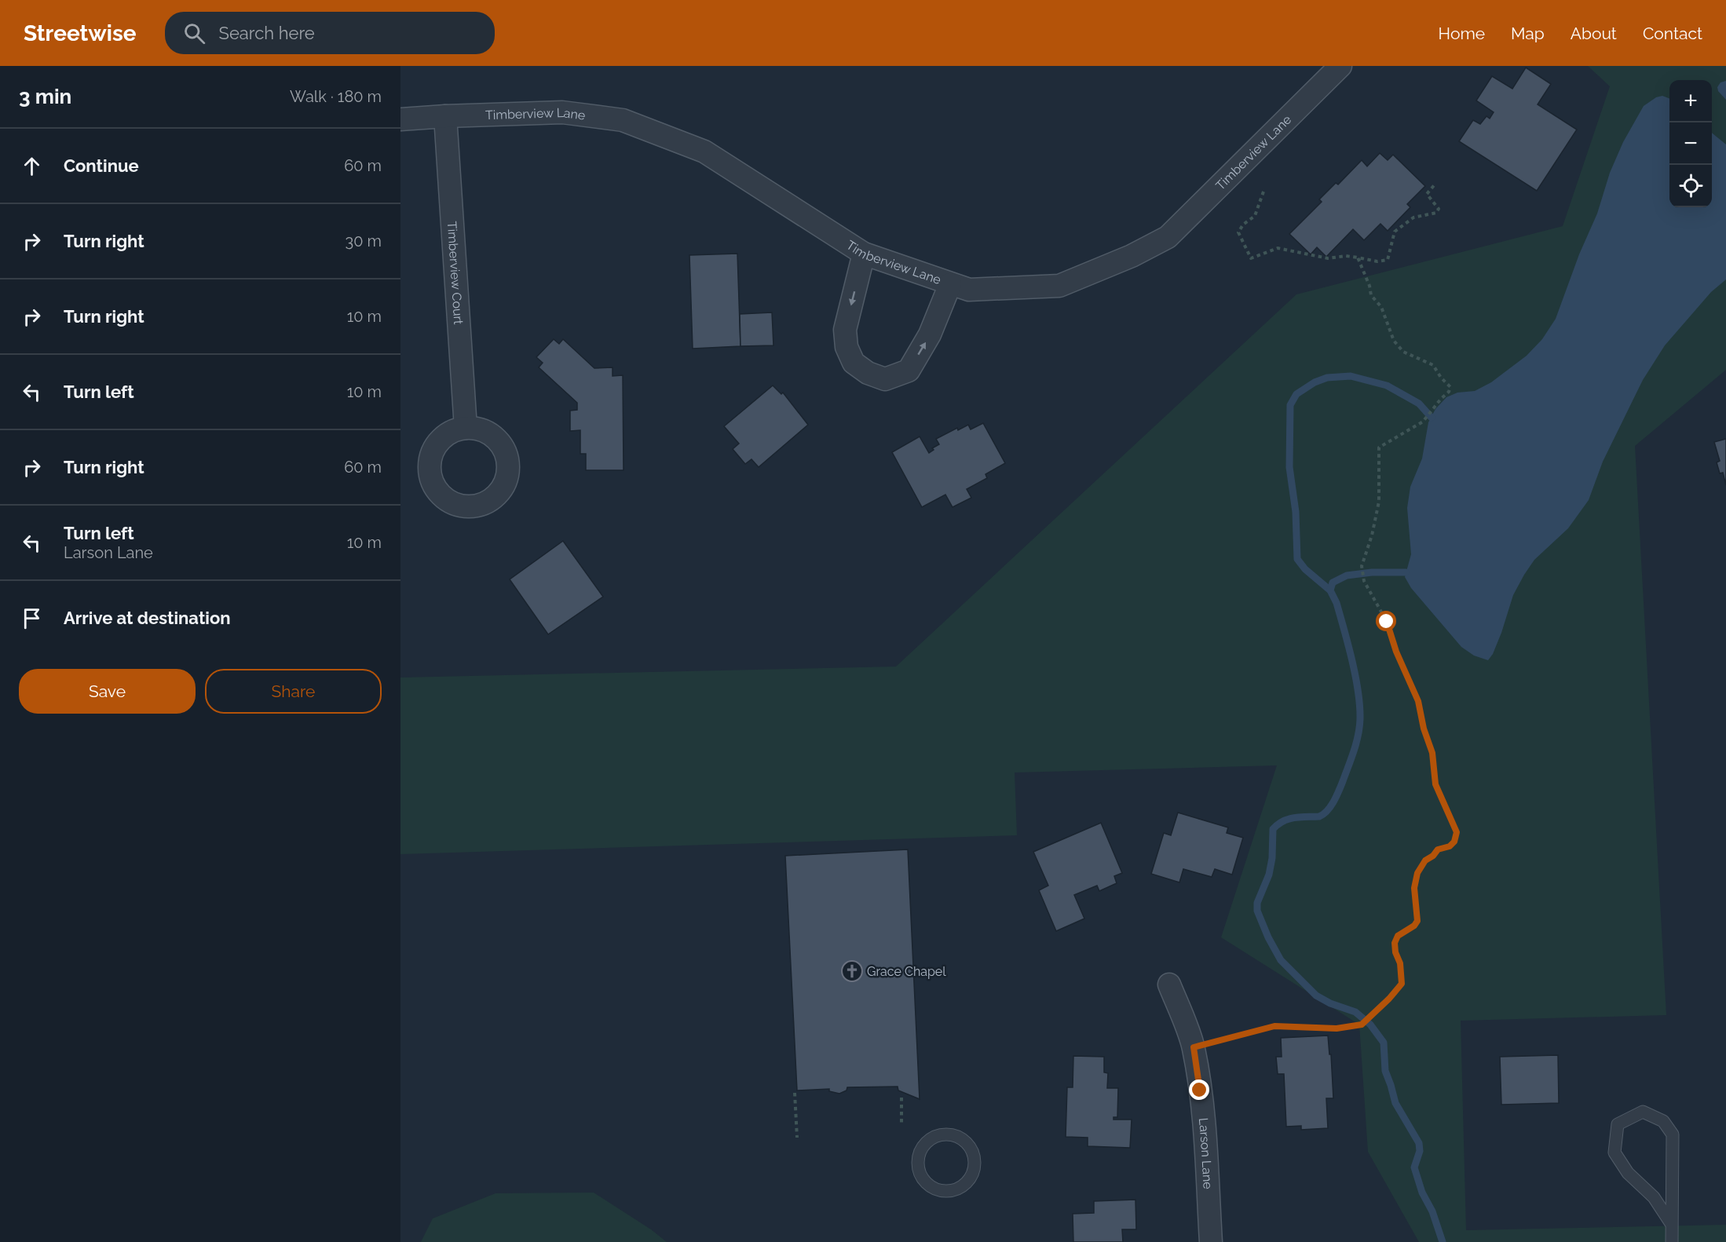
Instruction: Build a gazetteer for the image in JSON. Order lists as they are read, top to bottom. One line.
{"streets":{"street":["Timberview Lane","Timberview Court","Larson Lane"]},"crossings":[["Timberview Lane","Timberview Court"]],"places":{"church":["Grace Chapel"]},"page":{"header":"Streetwise","search":"Search here","nav":["Home","Map","About","Contact"],"heading":["3 min","Walk · 180 m"],"map_buttons":["+","−"],"list":[["Continue","60 m"],["Turn right","30 m"],["Turn right","10 m"],["Turn left","10 m"],["Turn right","60 m"],["Turn left","Larson Lane","10 m"],"Arrive at destination"],"buttons":["Save","Share"]}}
